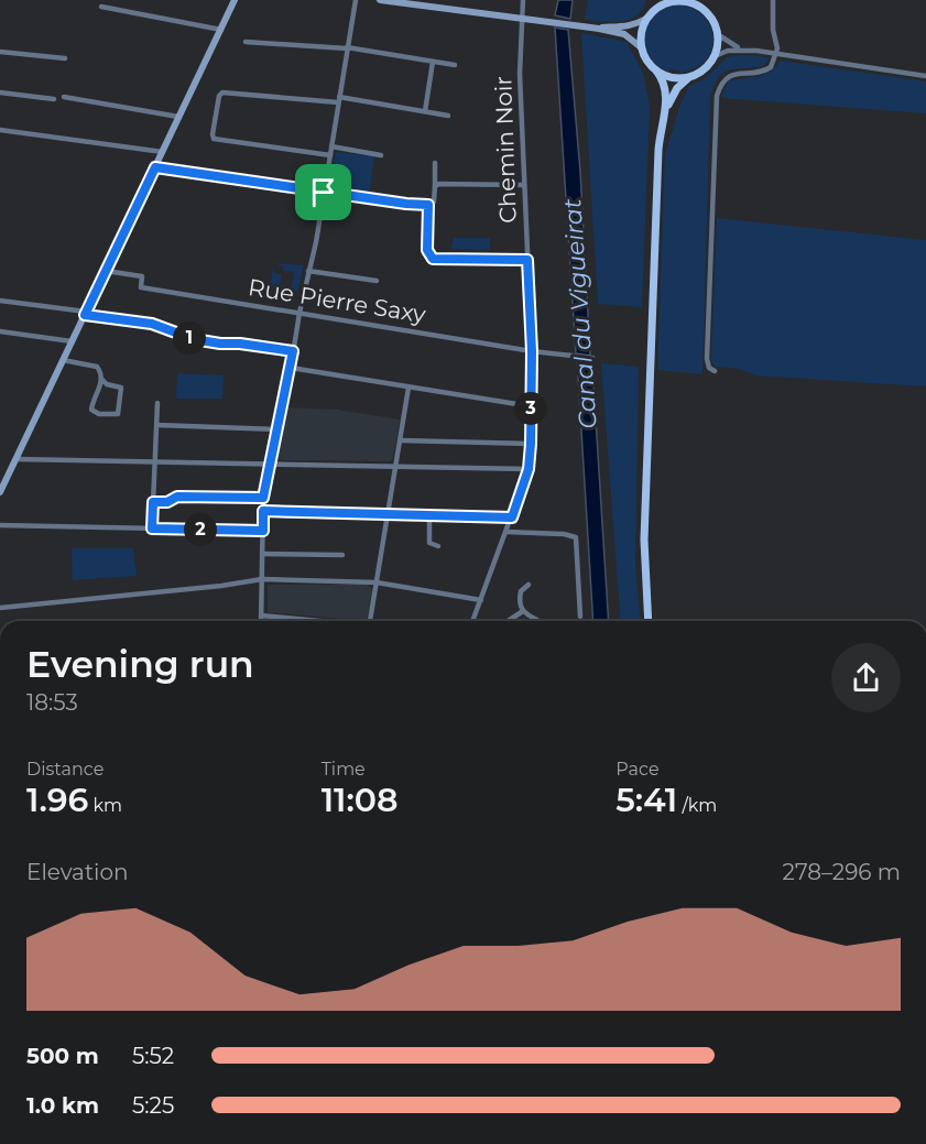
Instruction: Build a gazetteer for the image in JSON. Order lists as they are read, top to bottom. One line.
{"streets":{"street":["Chemin Noir","Rue Pierre Saxy"]},"crossings":[["Chemin Noir","Rue Pierre Saxy"]],"water":["Canal du Vigueirat"],"page":{"pins":["1","3","2"],"heading":["Evening run","18:53"],"stats":[["Distance","1.96 km"],["Time","11:08"],["Pace","5:41 /km"]],"chart":["Elevation","278–296 m"],"list":[{"name":"500 m","note":"5:52"},{"name":"1.0 km","note":"5:25"}]}}
